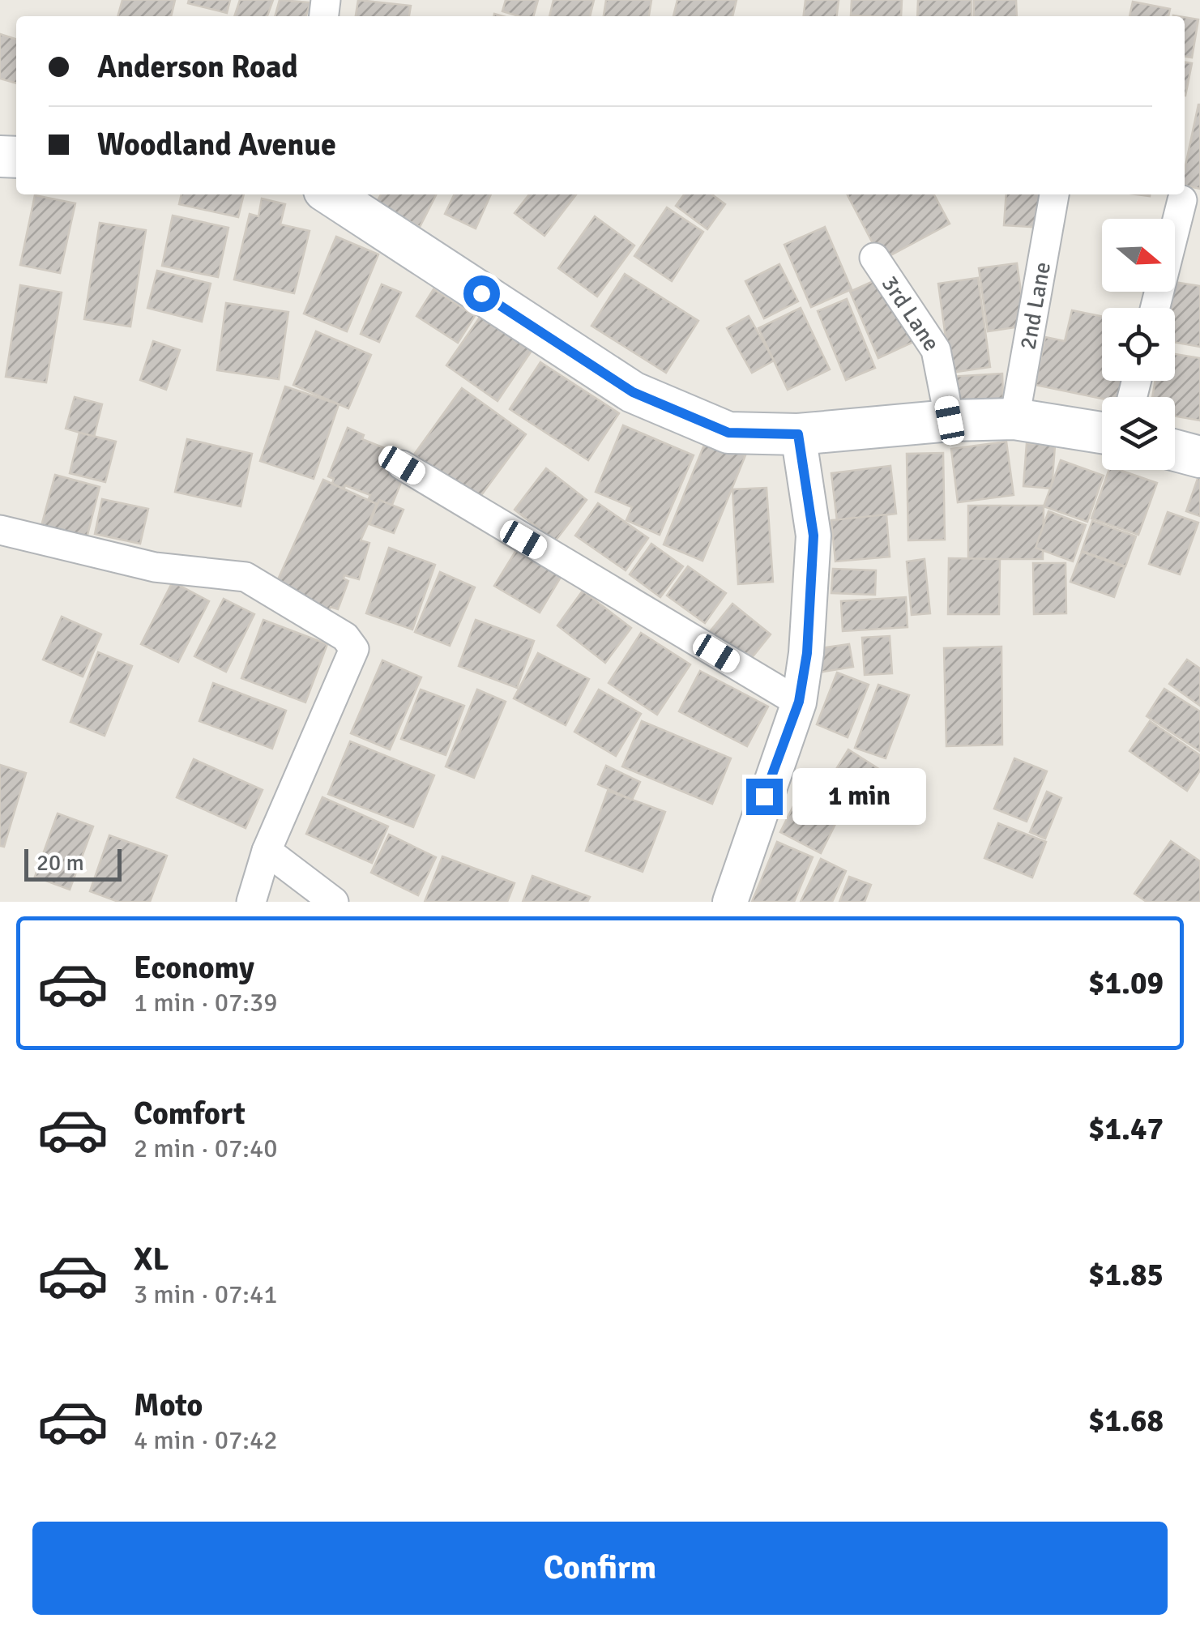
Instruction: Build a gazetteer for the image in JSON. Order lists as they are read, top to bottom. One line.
{"streets":{"street":["2nd Lane","3rd Lane"]},"scale_bar":"20 m","north":"right","page":{"banner":["Anderson Road","Woodland Avenue"],"bubble":"1 min","scale":"20 m","list":[{"name":"Economy","note":"1 min · 07:39","value":"$1.09"},{"name":"Comfort","note":"2 min · 07:40","value":"$1.47"},{"name":"XL","note":"3 min · 07:41","value":"$1.85"},{"name":"Moto","note":"4 min · 07:42","value":"$1.68"}],"buttons":"Confirm"}}
